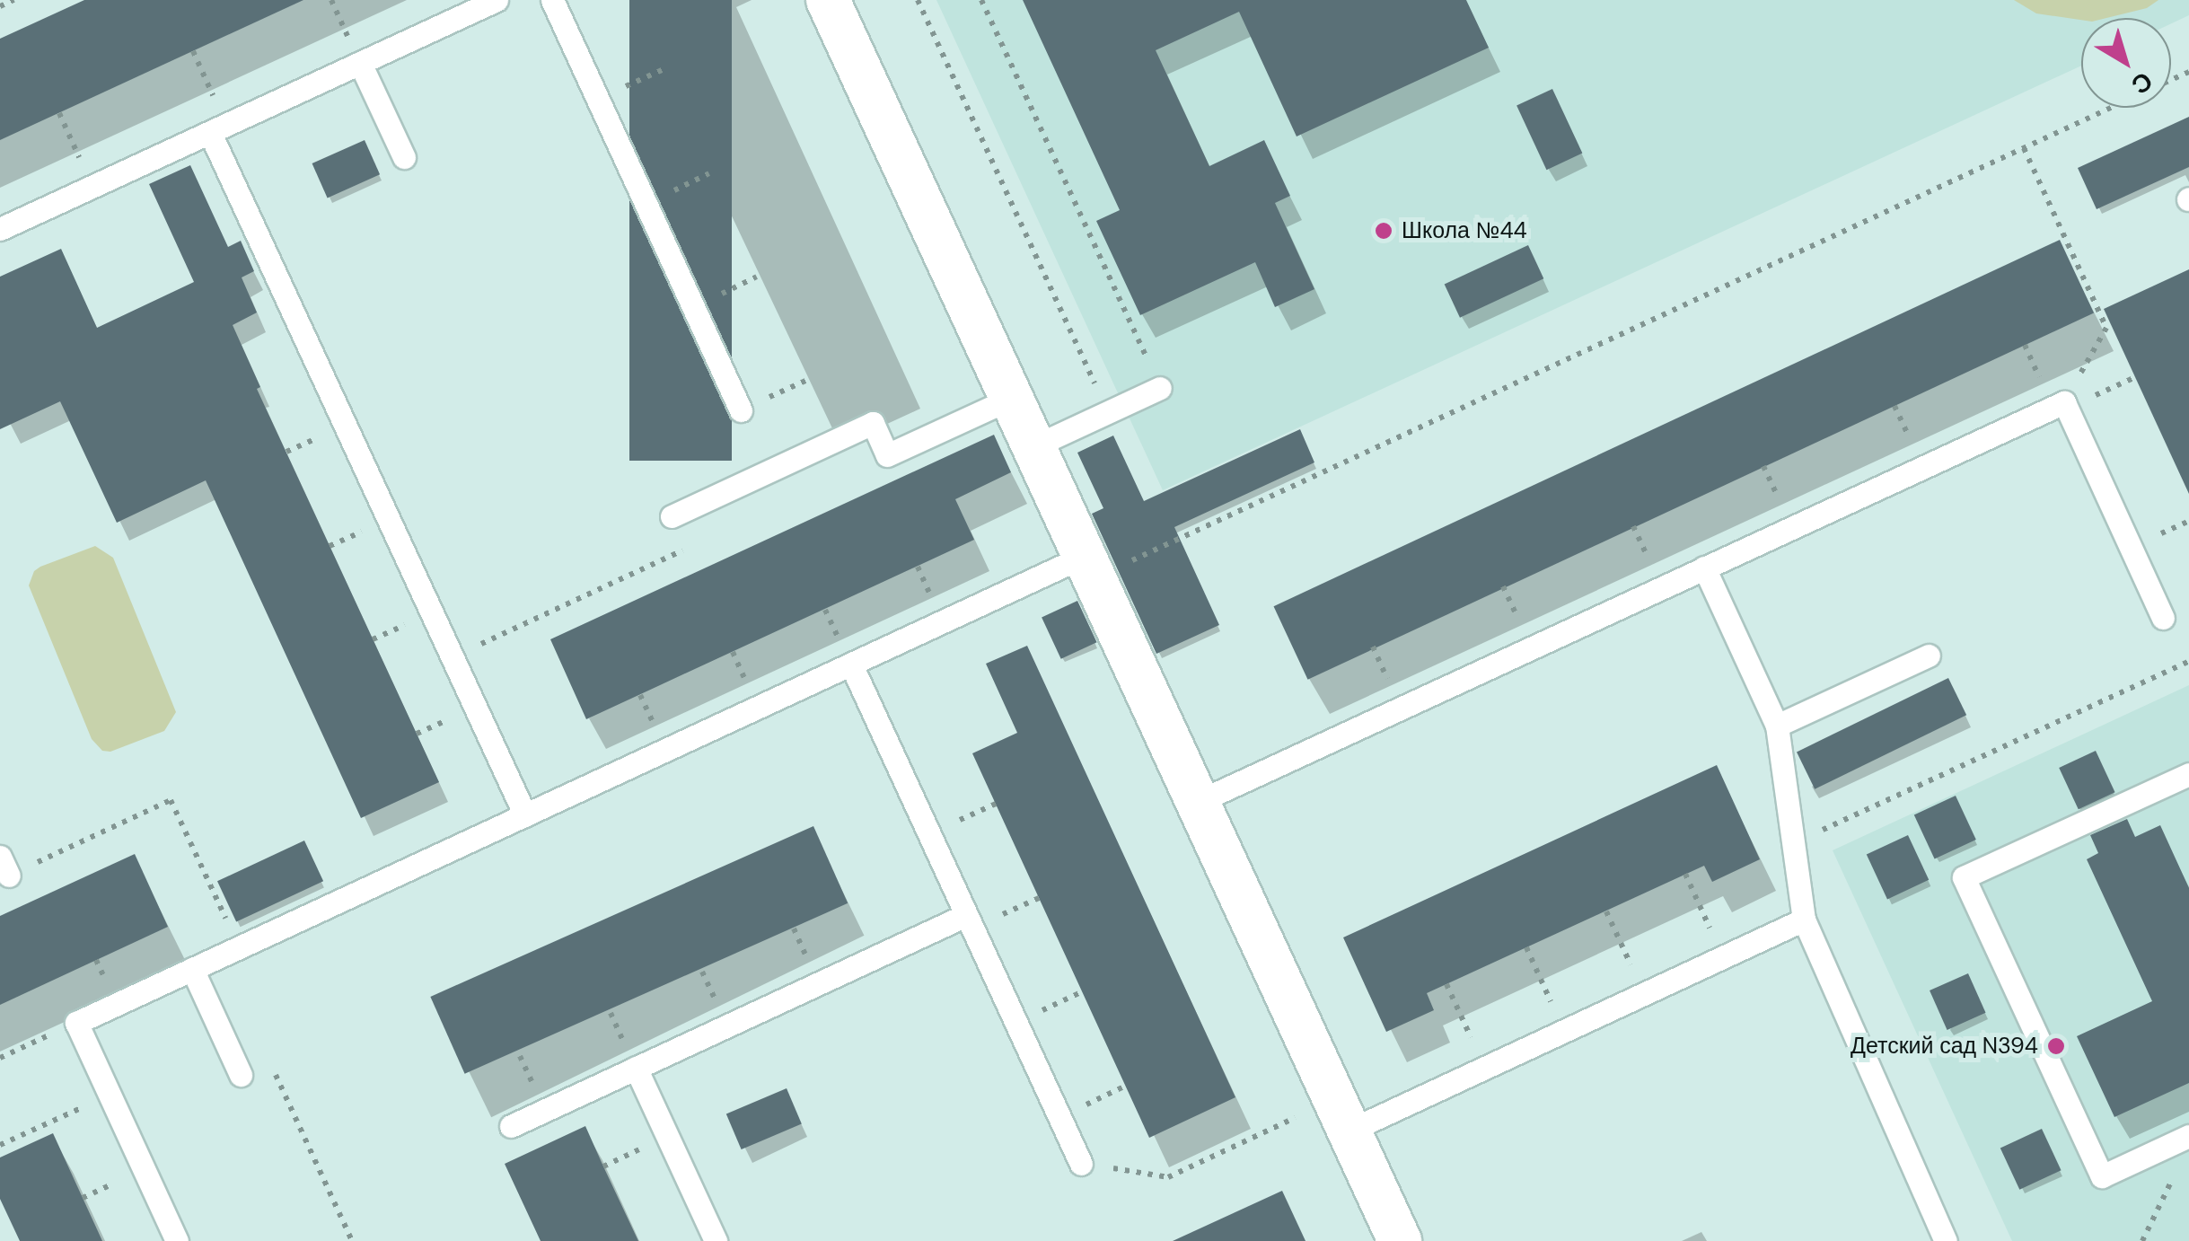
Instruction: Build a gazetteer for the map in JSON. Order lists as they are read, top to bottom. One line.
{"places":["Школа №44","Детский сад N394"],"north":"bottom right"}
